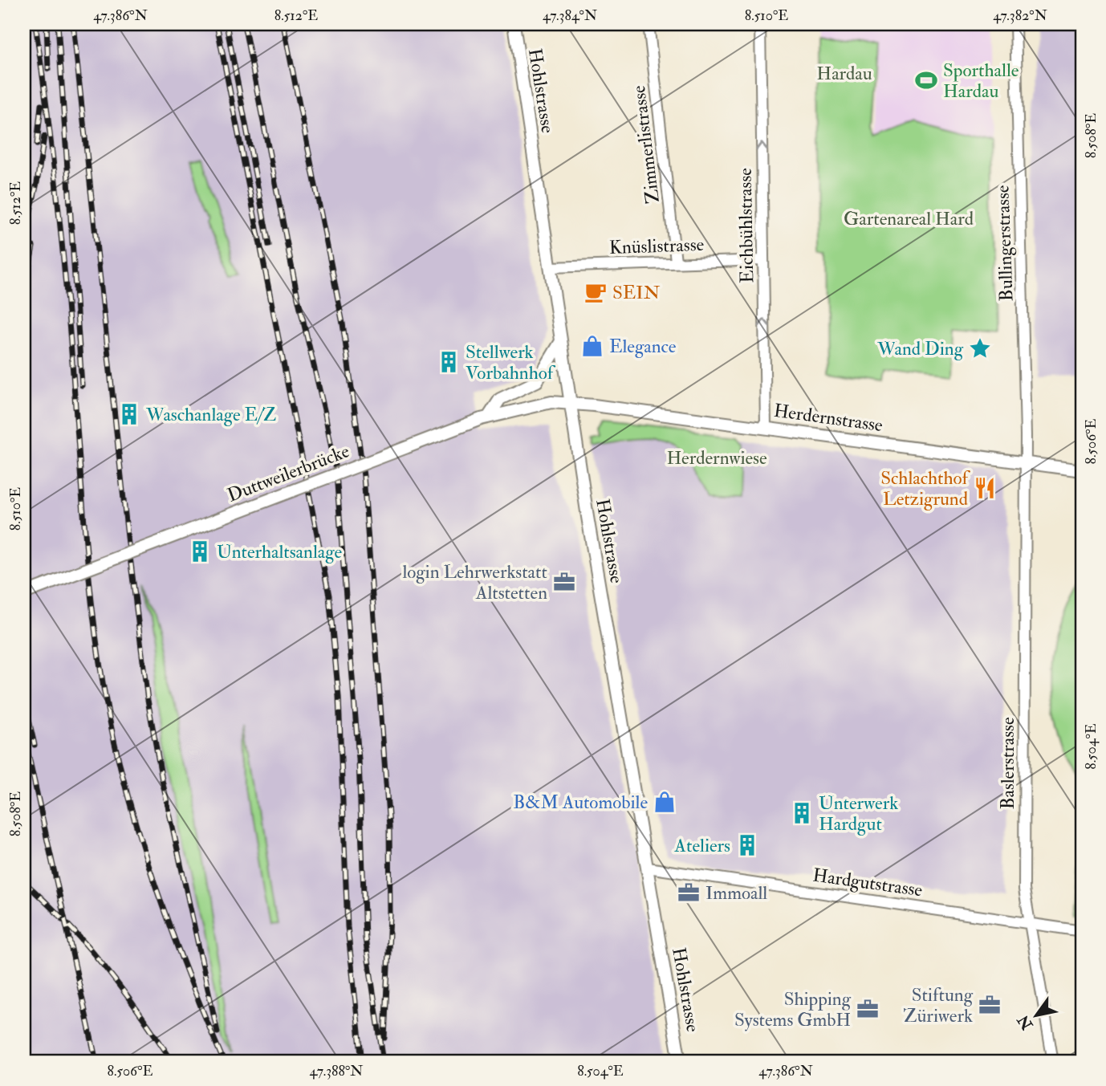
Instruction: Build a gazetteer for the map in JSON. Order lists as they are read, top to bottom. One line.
{"streets":{"street":["Hohlstrasse","Zimmerlistrasse","Eichbühlstrasse","Bullingerstrasse","Knüslistrasse","Herdernstrasse","Duttweilerbrücke","Baslerstrasse","Hardgutstrasse"]},"crossings":[["Hohlstrasse","Knüslistrasse"],["Hohlstrasse","Herdernstrasse"],["Hohlstrasse","Duttweilerbrücke"],["Hohlstrasse","Hardgutstrasse"],["Zimmerlistrasse","Knüslistrasse"],["Eichbühlstrasse","Knüslistrasse"],["Eichbühlstrasse","Herdernstrasse"],["Bullingerstrasse","Herdernstrasse"],["Bullingerstrasse","Baslerstrasse"],["Herdernstrasse","Duttweilerbrücke"],["Herdernstrasse","Baslerstrasse"],["Baslerstrasse","Hardgutstrasse"]],"one_way":["Eichbühlstrasse"],"parks":["Hardau","Gartenareal Hard","Herdernwiese"],"places":{"sports":["Sporthalle Hardau"],"cafe":["SEIN"],"shop":["Elegance","B&M Automobile"],"place":["Wand Ding"],"building":["Stellwerk Vorbahnhof","Waschanlage E/Z","Unterhaltsanlage","Unterwerk Hardgut","Ateliers"],"restaurant":["Schlachthof Letzigrund"],"office":["login Lehrwerkstatt Altstetten","Immoall","Stiftung Züriwerk","Shipping Systems GmbH"]},"north":"bottom left","coordinates":["47.386°N","8.512°E","47.384°N","8.510°E","47.382°N","8.508°E","8.506°E","8.504°E","47.388°N"]}
